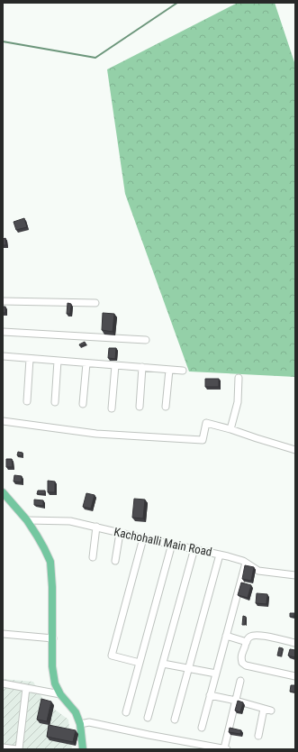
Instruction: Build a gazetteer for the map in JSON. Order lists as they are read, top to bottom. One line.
{"streets":{"street":["Kachohalli Main Road"]}}
